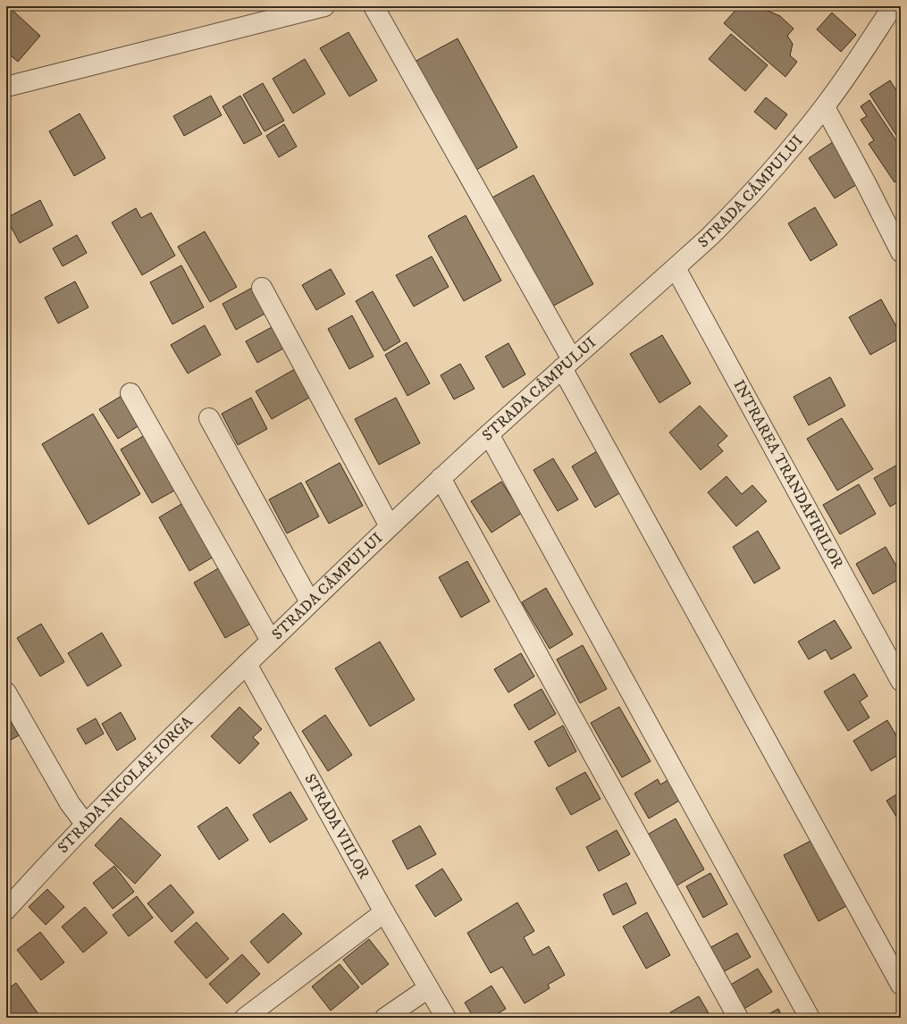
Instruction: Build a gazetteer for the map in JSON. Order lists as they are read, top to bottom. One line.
{"streets":{"street":["STRADA CÂMPULUI","INTRAREA TRANDAFIRILOR","STRADA NICOLAE IORGA","STRADA VIILOR"]},"crossings":[["STRADA CÂMPULUI","INTRAREA TRANDAFIRILOR"],["STRADA CÂMPULUI","STRADA NICOLAE IORGA"],["STRADA CÂMPULUI","STRADA VIILOR"],["STRADA NICOLAE IORGA","STRADA VIILOR"]]}
